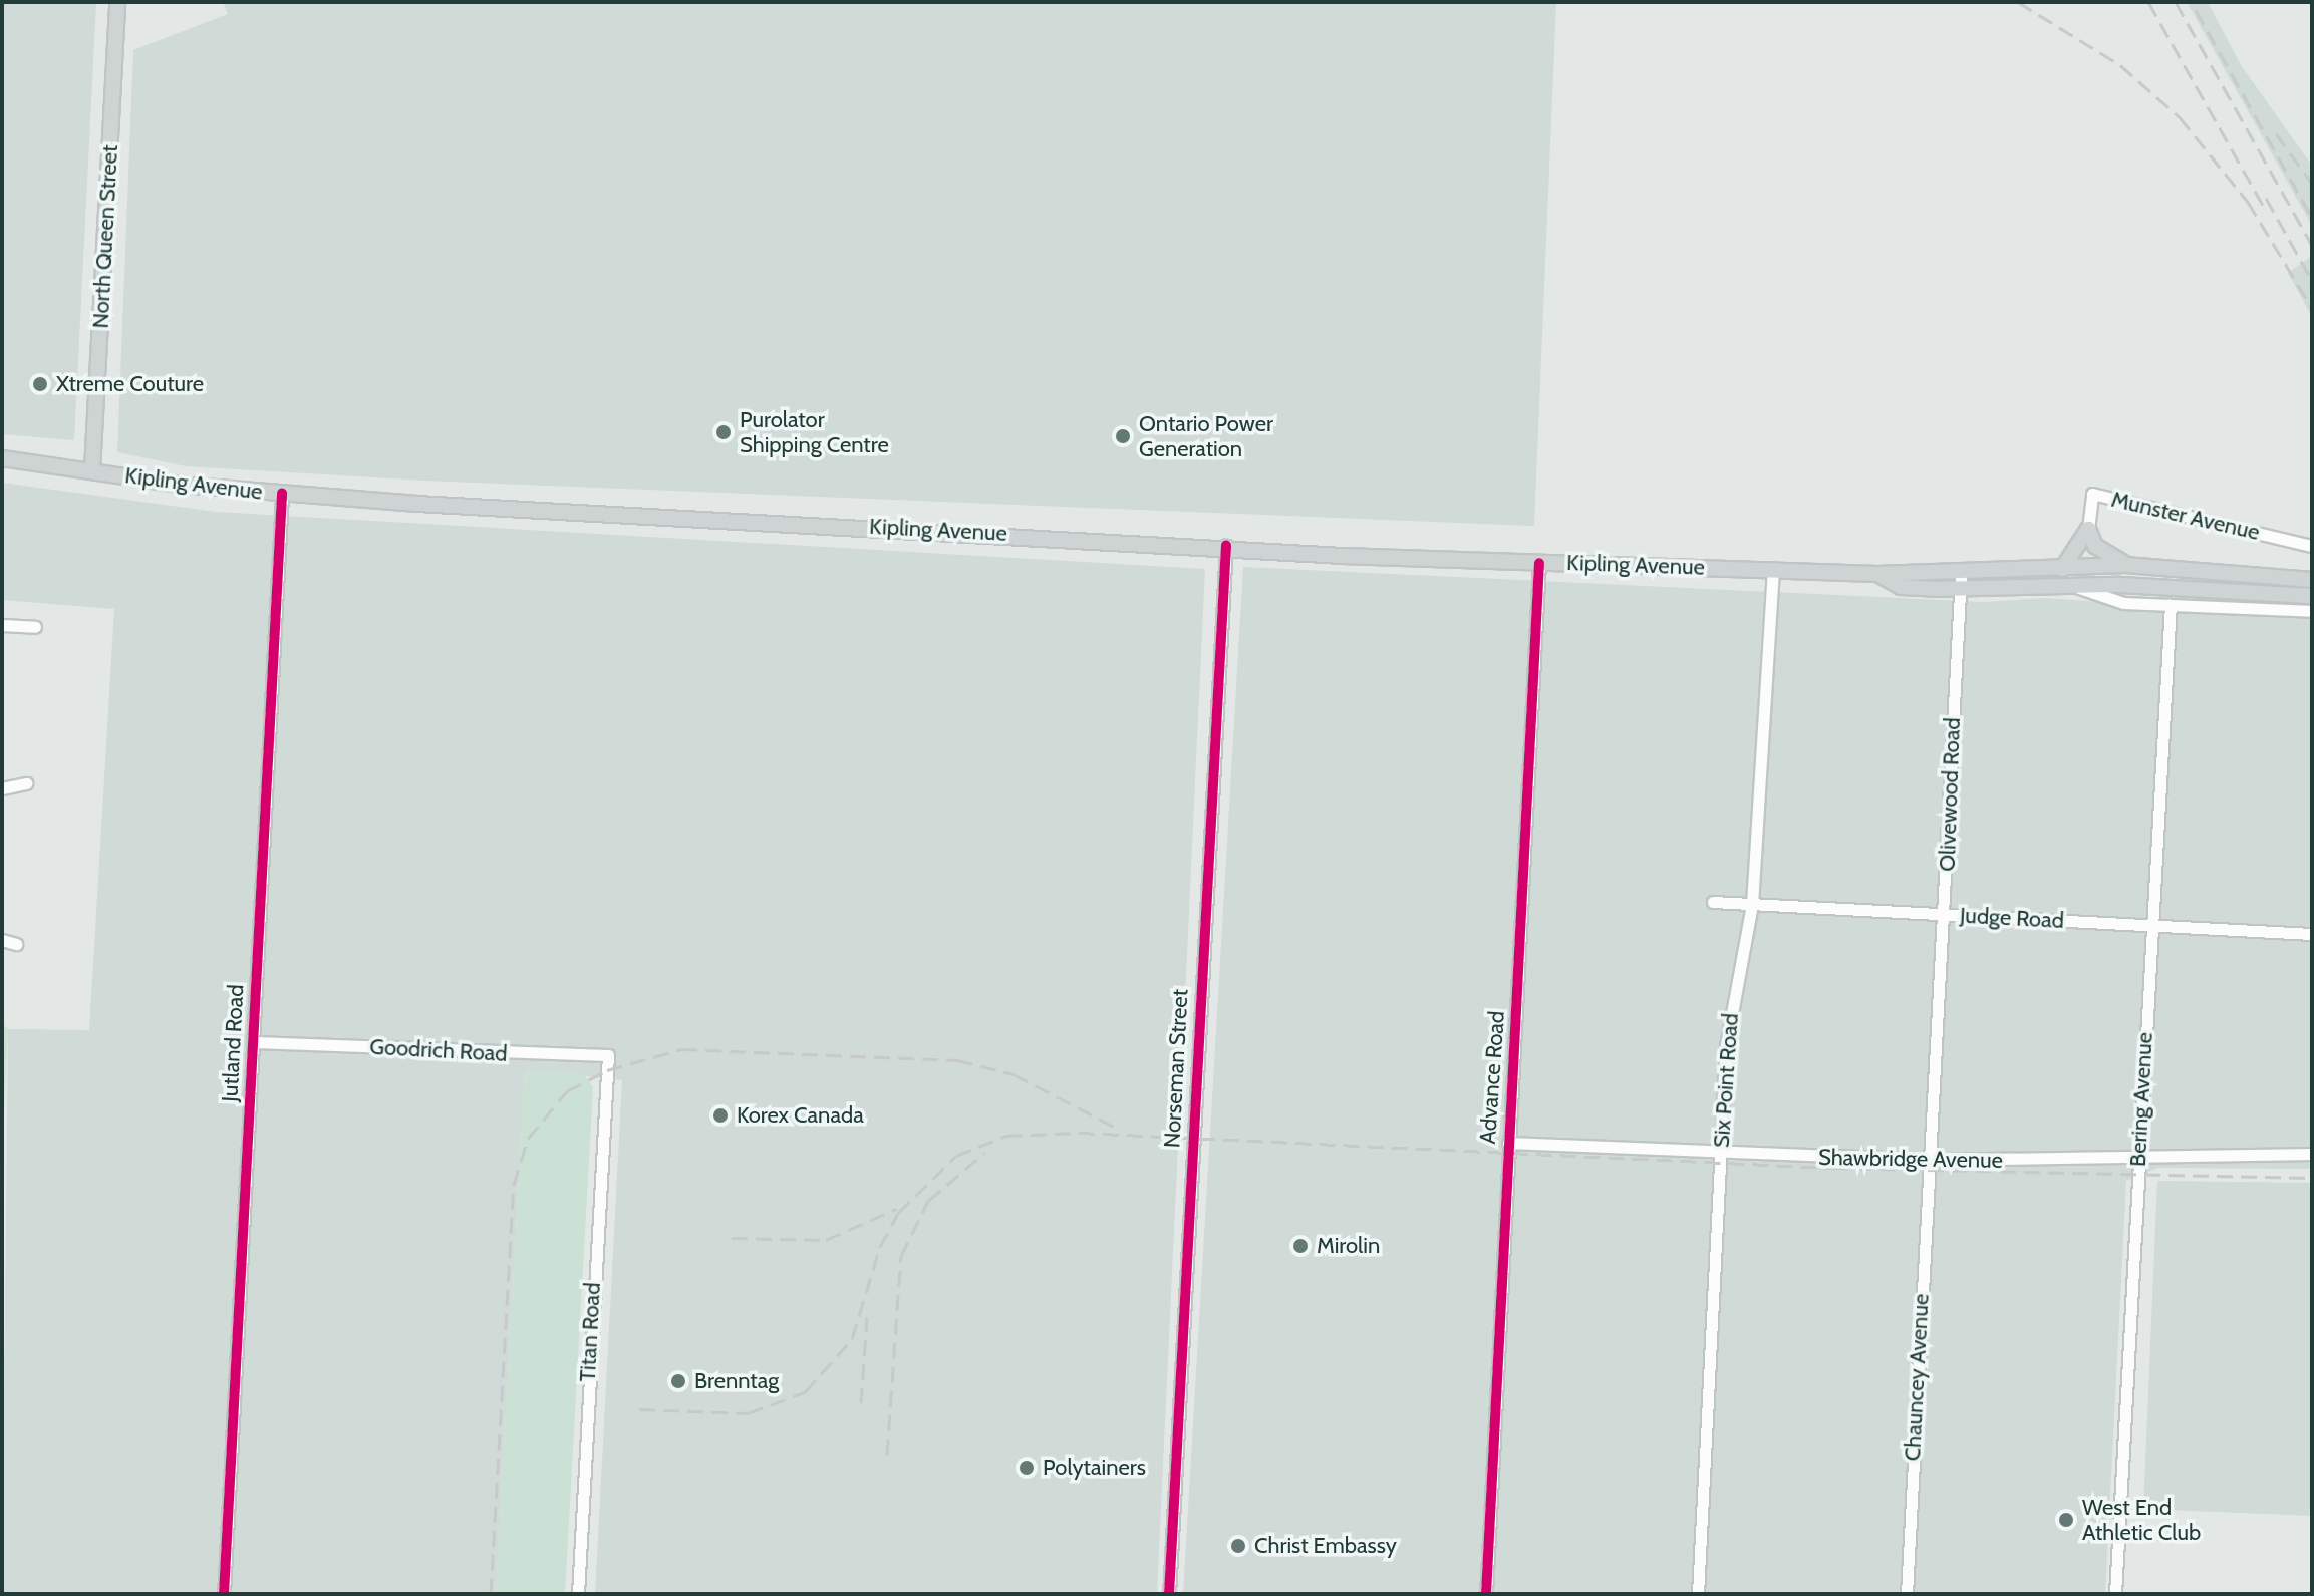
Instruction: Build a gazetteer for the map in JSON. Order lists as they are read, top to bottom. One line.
{"streets":{"main road":["North Queen Street","Kipling Avenue"],"street":["Munster Avenue","Olivewood Road","Judge Road","Jutland Road","Goodrich Road","Norseman Street","Advance Road","Six Point Road","Bering Avenue","Shawbridge Avenue","Titan Road","Chauncey Avenue"]},"crossings":[["North Queen Street","Kipling Avenue"],["Kipling Avenue","Olivewood Road"],["Kipling Avenue","Jutland Road"],["Kipling Avenue","Norseman Street"],["Kipling Avenue","Advance Road"],["Kipling Avenue","Six Point Road"],["Kipling Avenue","Bering Avenue"],["Olivewood Road","Judge Road"],["Olivewood Road","Shawbridge Avenue"],["Olivewood Road","Chauncey Avenue"],["Judge Road","Six Point Road"],["Judge Road","Bering Avenue"],["Jutland Road","Goodrich Road"],["Goodrich Road","Titan Road"],["Advance Road","Shawbridge Avenue"],["Six Point Road","Shawbridge Avenue"],["Bering Avenue","Shawbridge Avenue"],["Shawbridge Avenue","Chauncey Avenue"]],"places":["Xtreme Couture","Purolator Shipping Centre","Ontario Power Generation","Korex Canada","Mirolin","Brenntag","Polytainers","West End Athletic Club","Christ Embassy"]}
